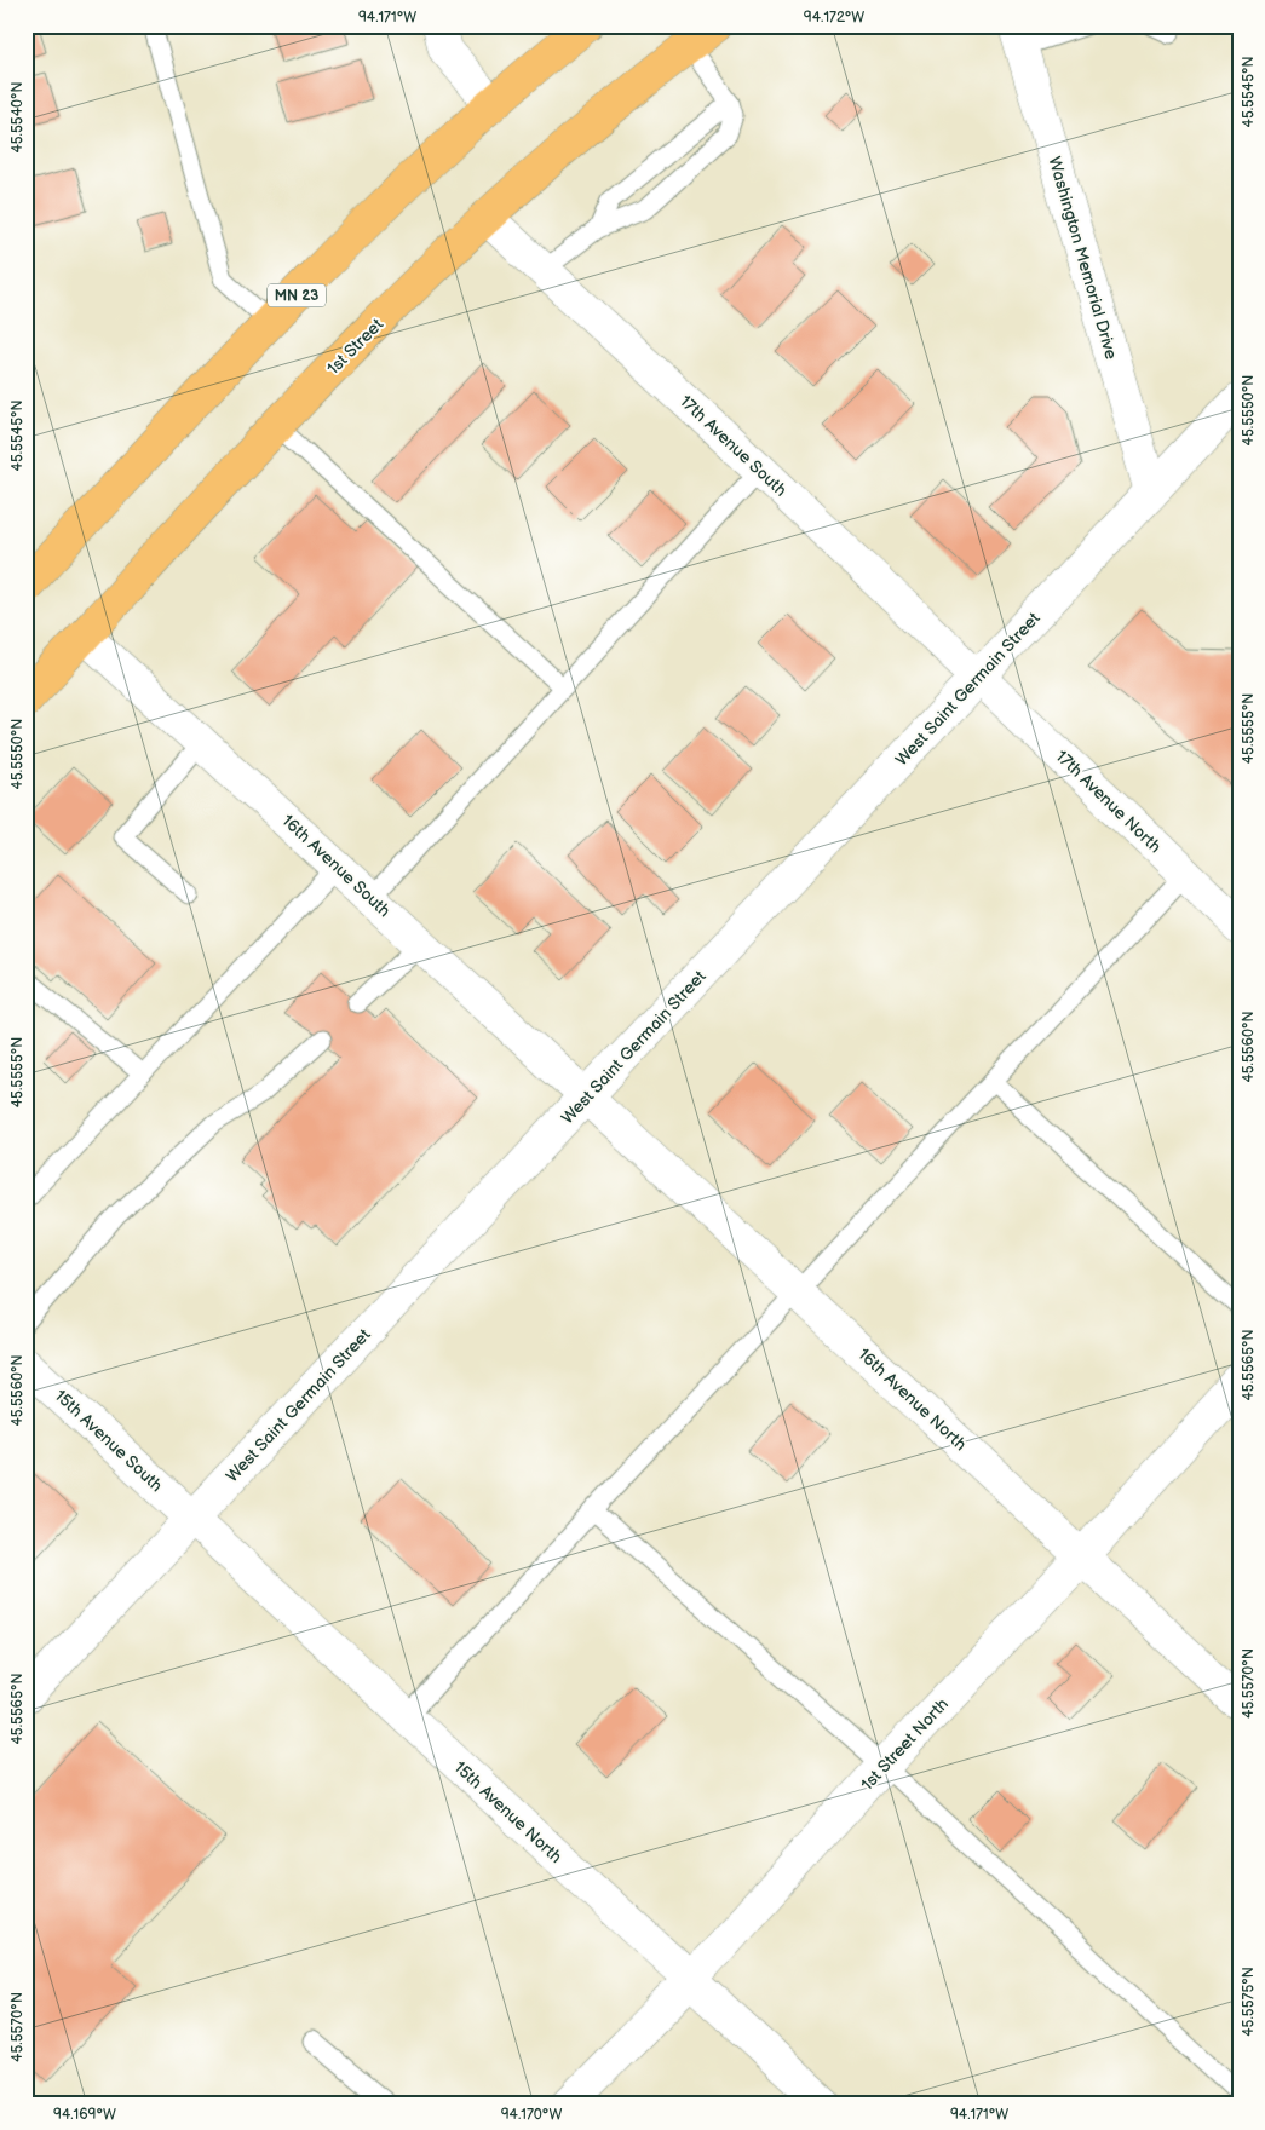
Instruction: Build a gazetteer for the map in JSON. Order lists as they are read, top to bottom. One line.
{"streets":{"highway":["MN 23","1st Street"],"street":["Washington Memorial Drive","17th Avenue South","West Saint Germain Street","17th Avenue North","16th Avenue South","16th Avenue North","15th Avenue South","1st Street North","15th Avenue North"]},"crossings":[["Washington Memorial Drive","West Saint Germain Street"],["1st Street","17th Avenue South"],["1st Street","16th Avenue South"],["17th Avenue South","West Saint Germain Street"],["17th Avenue South","17th Avenue North"],["West Saint Germain Street","17th Avenue North"],["West Saint Germain Street","16th Avenue South"],["West Saint Germain Street","16th Avenue North"],["West Saint Germain Street","15th Avenue South"],["West Saint Germain Street","15th Avenue North"],["16th Avenue South","16th Avenue North"],["16th Avenue North","1st Street North"],["15th Avenue South","15th Avenue North"],["1st Street North","15th Avenue North"]],"coordinates":["94.171°W","94.172°W","45.5545°N","45.5540°N","45.5550°N","45.5555°N","45.5560°N","45.5565°N","45.5570°N","45.5575°N","94.169°W","94.170°W"]}
